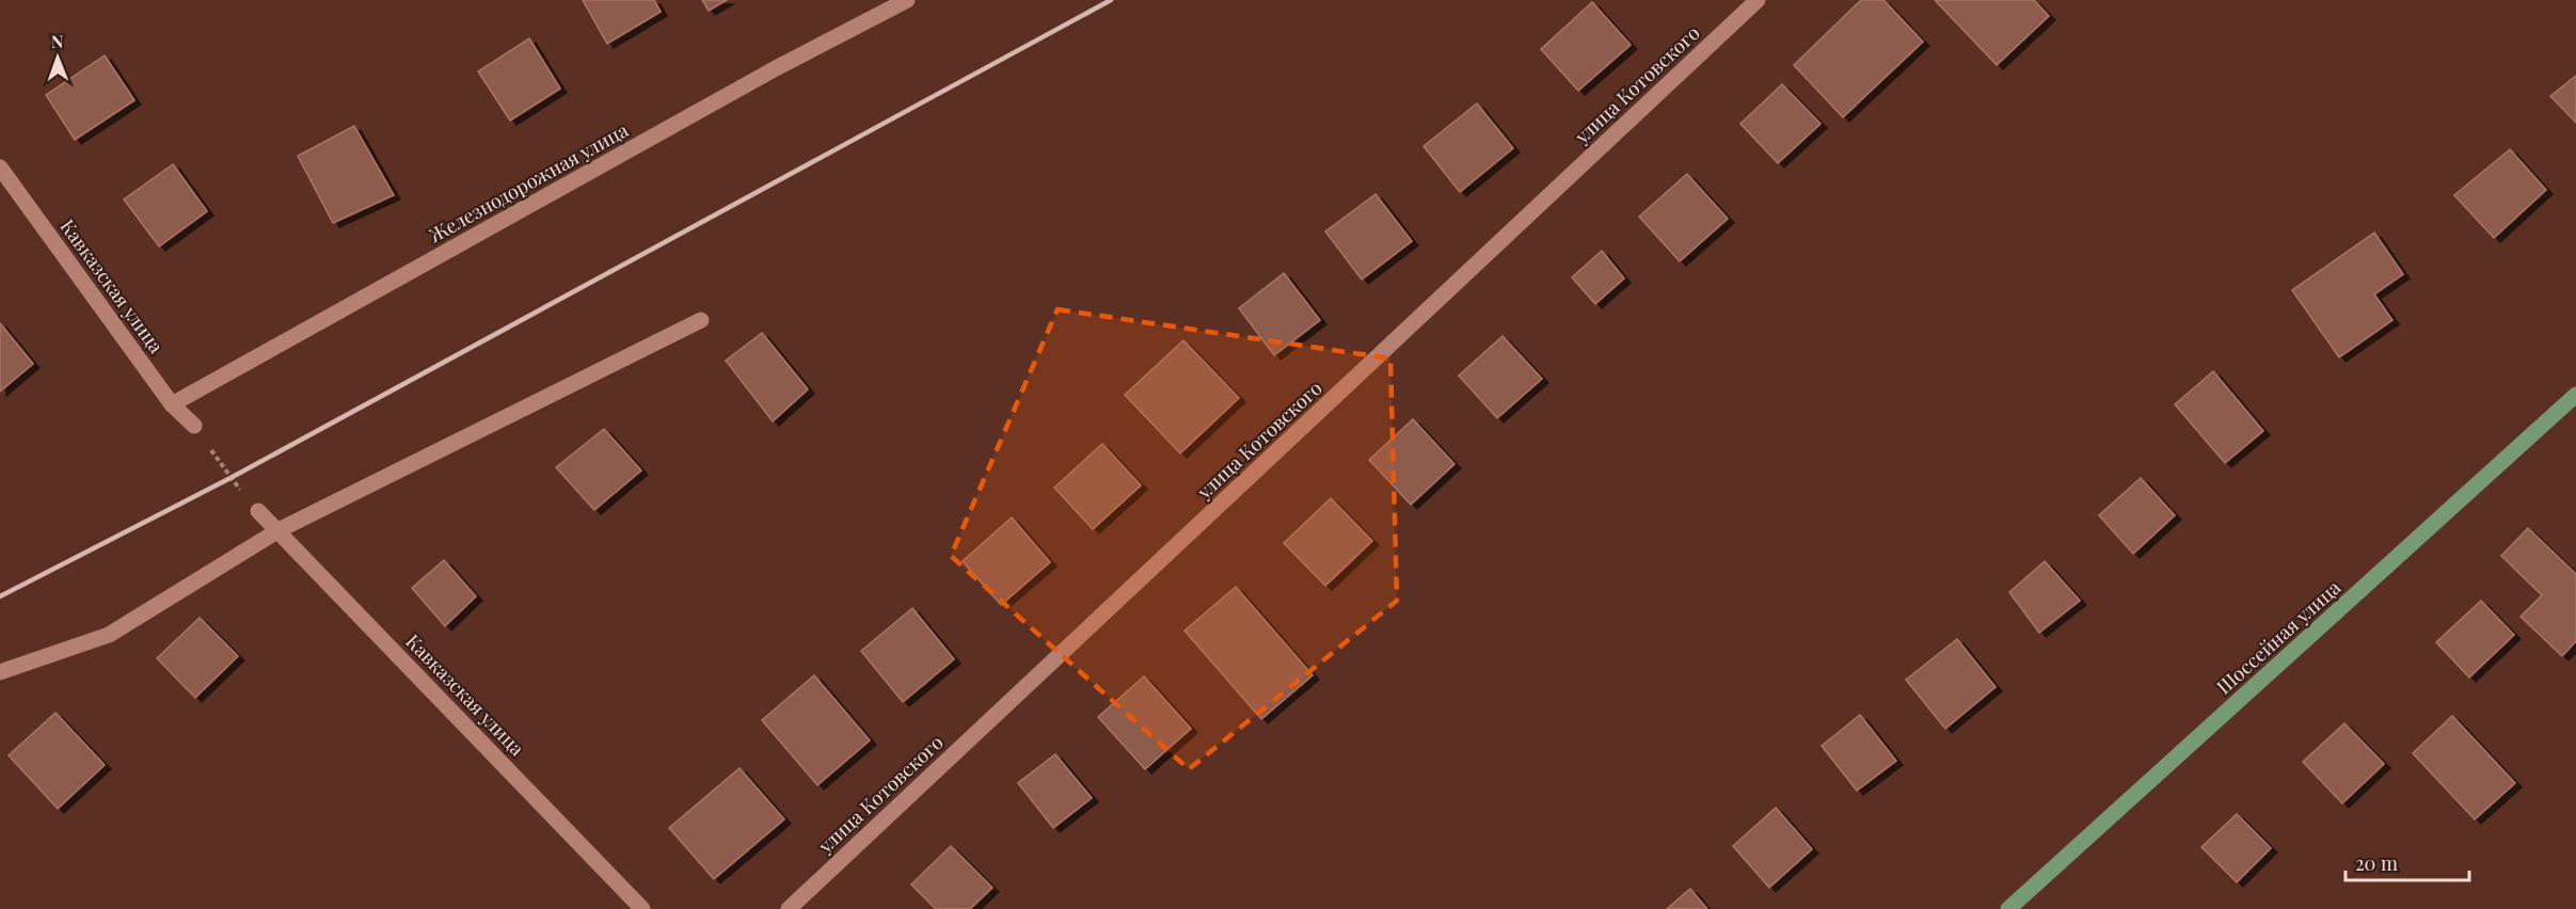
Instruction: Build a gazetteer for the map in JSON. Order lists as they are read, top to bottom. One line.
{"streets":{"main road":["Шоссейная улица"],"street":["улица Котовского","Железнодорожная улица","Кавказская улица"]},"crossings":[["Железнодорожная улица","Кавказская улица"]],"scale_bar":"20 m","north":"top"}
